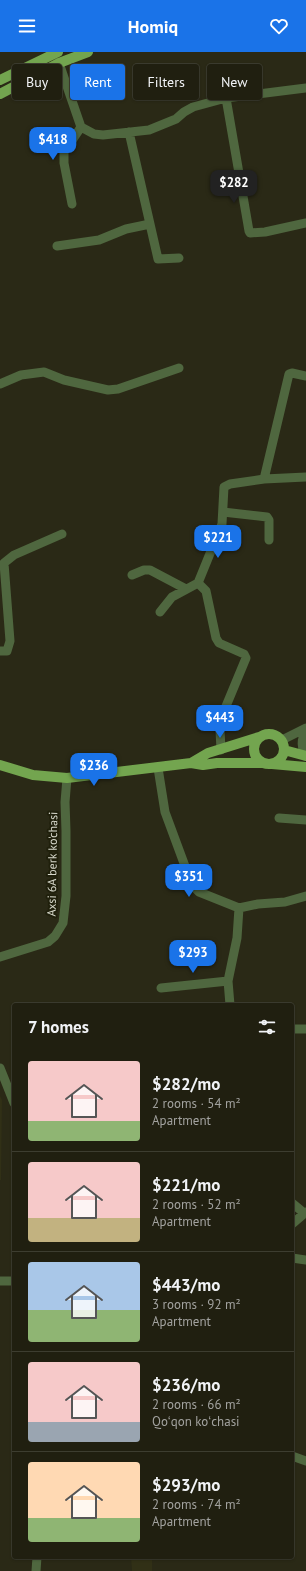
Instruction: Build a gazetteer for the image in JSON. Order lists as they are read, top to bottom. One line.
{"streets":{"street":["Axsi 6А berk ko'chasi"]},"page":{"header":"Homiq","chip":["Buy","Rent","Filters","New"],"price":["$418","$282","$221","$443","$236","$351","$293"],"heading":"7 homes","list":[{"name":"$282/mo","note":"2 rooms · 54 m² · Apartment"},{"name":"$221/mo","note":"2 rooms · 52 m² · Apartment"},{"name":"$443/mo","note":"3 rooms · 92 m² · Apartment"},{"name":"$236/mo","note":"2 rooms · 66 m² · Qoʻqon koʻchasi"},{"name":"$293/mo","note":"2 rooms · 74 m² · Apartment"}]}}
